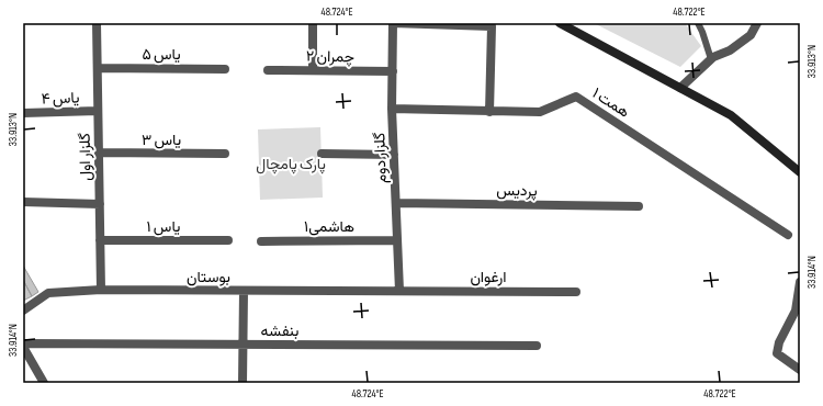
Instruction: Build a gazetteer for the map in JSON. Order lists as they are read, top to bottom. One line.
{"streets":{"street":["یاس ۵","چمران ۲","یاس ۴","همت ۱","یاس ۳","گلزار اول","گلزار دوم","پردیس","یاس ۱","هاشمی۱","بوستان","ارغوان","بنفشه"]},"crossings":[["یاس ۵","گلزار اول"],["چمران ۲","گلزار دوم"],["یاس ۴","گلزار اول"],["همت ۱","گلزار دوم"],["یاس ۳","گلزار اول"],["گلزار اول","یاس ۱"],["گلزار اول","بوستان"],["گلزار دوم","پردیس"],["گلزار دوم","هاشمی۱"],["گلزار دوم","بوستان"],["گلزار دوم","ارغوان"],["بوستان","ارغوان"]],"parks":["پارک پامچال"],"coordinates":["48.724°E","48.722°E","33.913°N","33.914°N"]}
